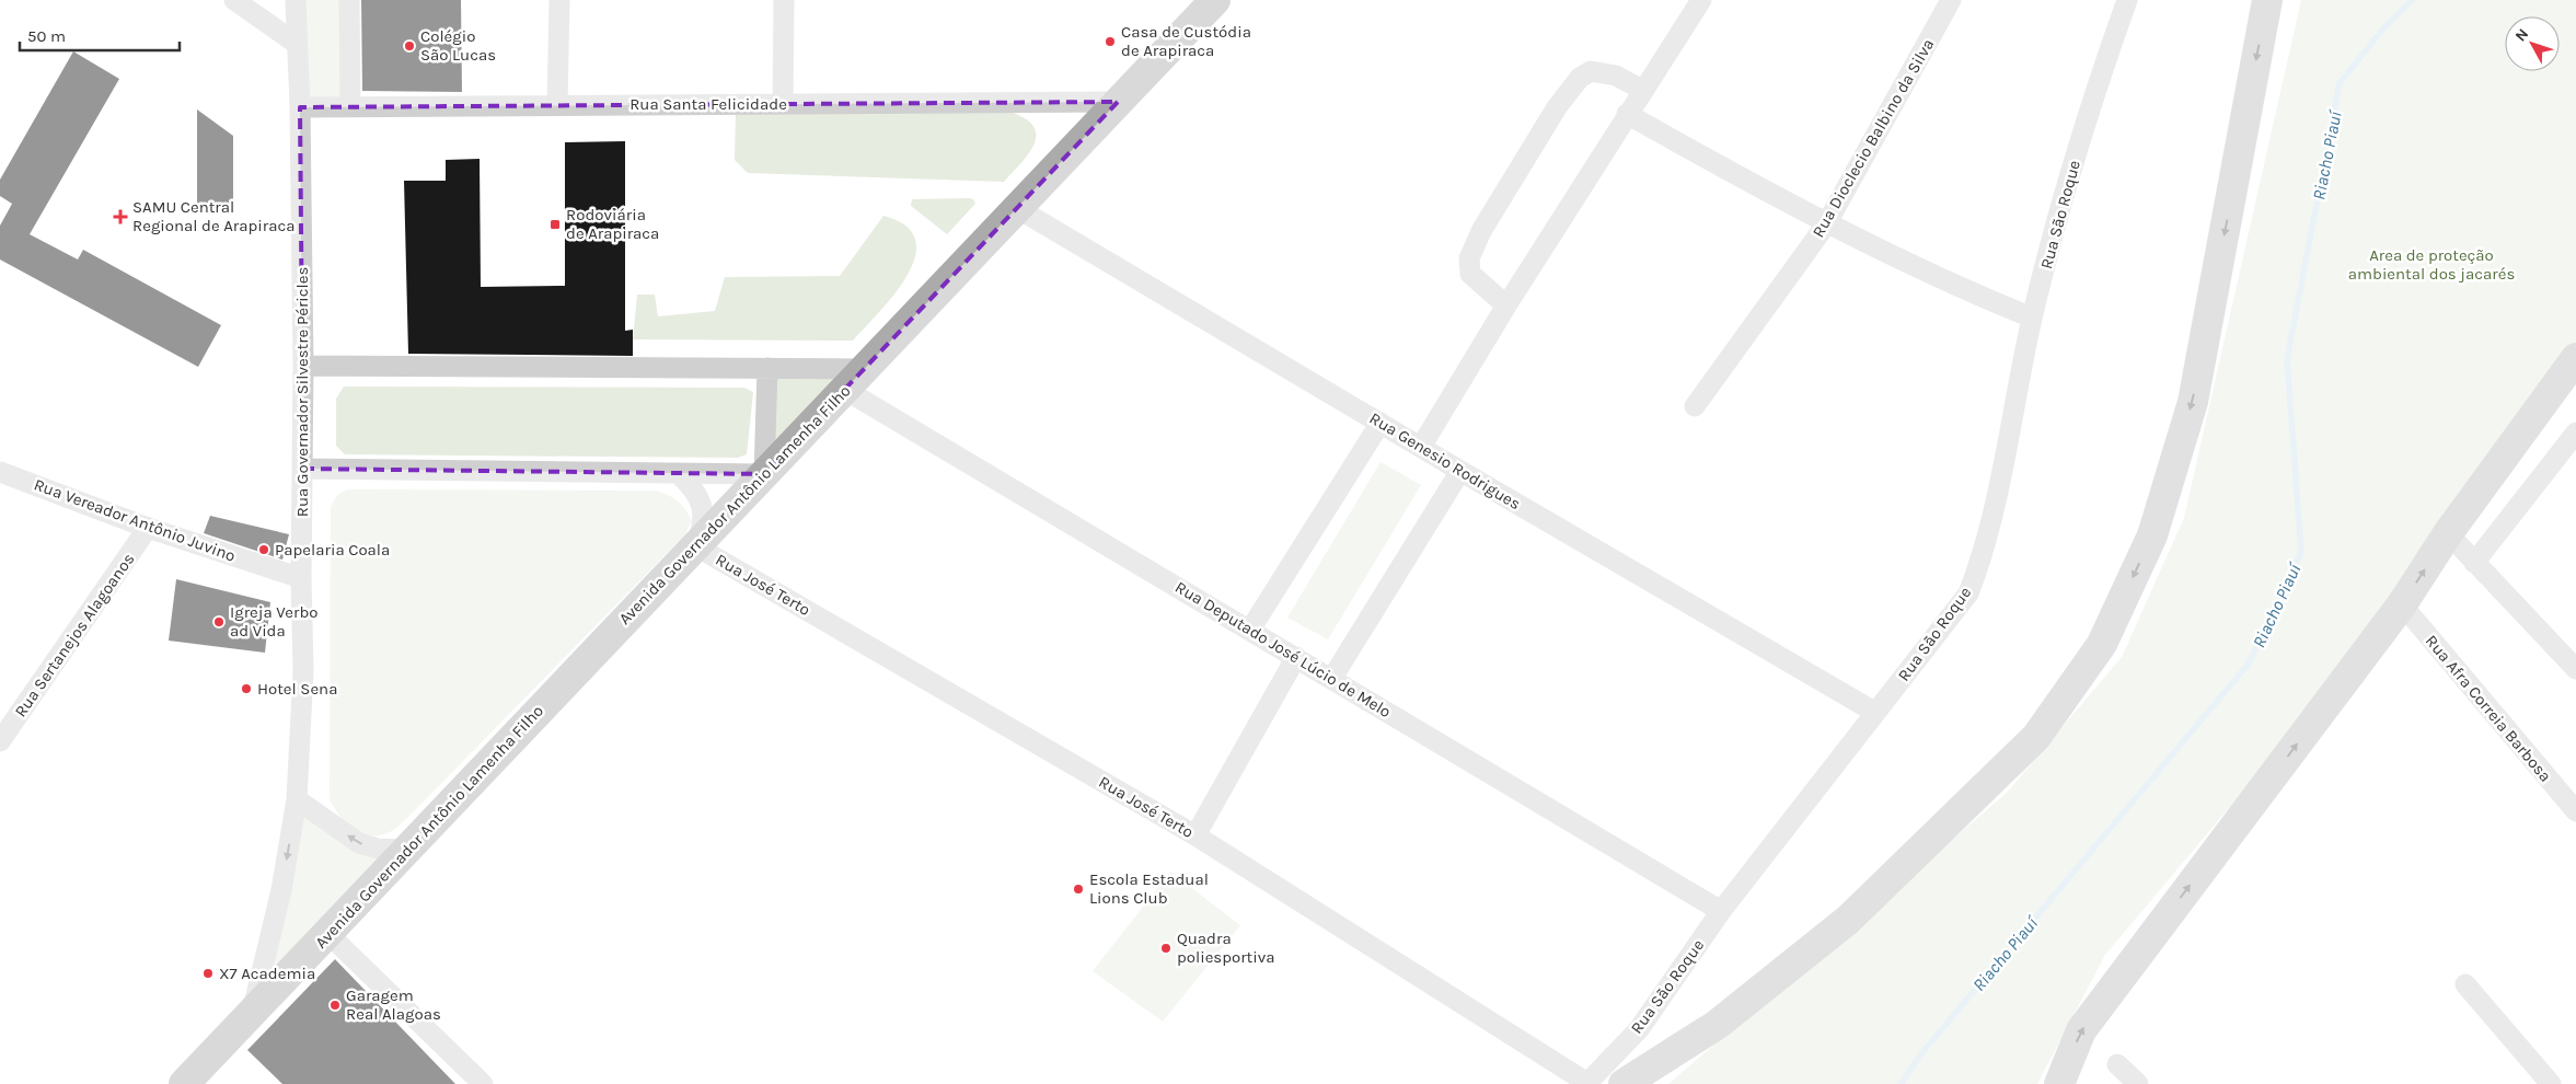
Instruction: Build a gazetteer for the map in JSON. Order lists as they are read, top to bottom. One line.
{"streets":{"main road":["Avenida Governador Antônio Lamenha Filho"],"street":["Rua Santa Felicidade","Rua Dioclecio Balbino da Silva","Rua São Roque","Rua Governador Silvestre Péricles","Rua Genesio Rodrigues","Rua Vereador Antônio Juvino","Rua José Terto","Rua Sertanejos Alagoanos","Rua Deputado José Lúcio de Melo","Rua Afra Correia Barbosa"]},"crossings":[["Rua Santa Felicidade","Rua Governador Silvestre Péricles"],["Rua Santa Felicidade","Avenida Governador Antônio Lamenha Filho"],["Rua São Roque","Rua Genesio Rodrigues"],["Rua São Roque","Rua José Terto"],["Rua São Roque","Rua Deputado José Lúcio de Melo"],["Rua Governador Silvestre Péricles","Avenida Governador Antônio Lamenha Filho"],["Rua Governador Silvestre Péricles","Rua Vereador Antônio Juvino"],["Rua Genesio Rodrigues","Avenida Governador Antônio Lamenha Filho"],["Avenida Governador Antônio Lamenha Filho","Rua José Terto"],["Avenida Governador Antônio Lamenha Filho","Rua Deputado José Lúcio de Melo"],["Rua Vereador Antônio Juvino","Rua Sertanejos Alagoanos"]],"water":["Riacho Piauí"],"parks":["Area de proteção ambiental dos jacarés"],"places":{"other":["Casa de Custódia de Arapiraca","Colégio São Lucas","Papelaria Coala","Igreja Verbo ad Vida","Hotel Sena","Escola Estadual Lions Club","Quadra poliesportiva","X7 Academia","Garagem Real Alagoas"],"health":["SAMU Central Regional de Arapiraca"],"transit":["Rodoviária de Arapiraca"]},"scale_bar":"50 m","north":"top left"}
